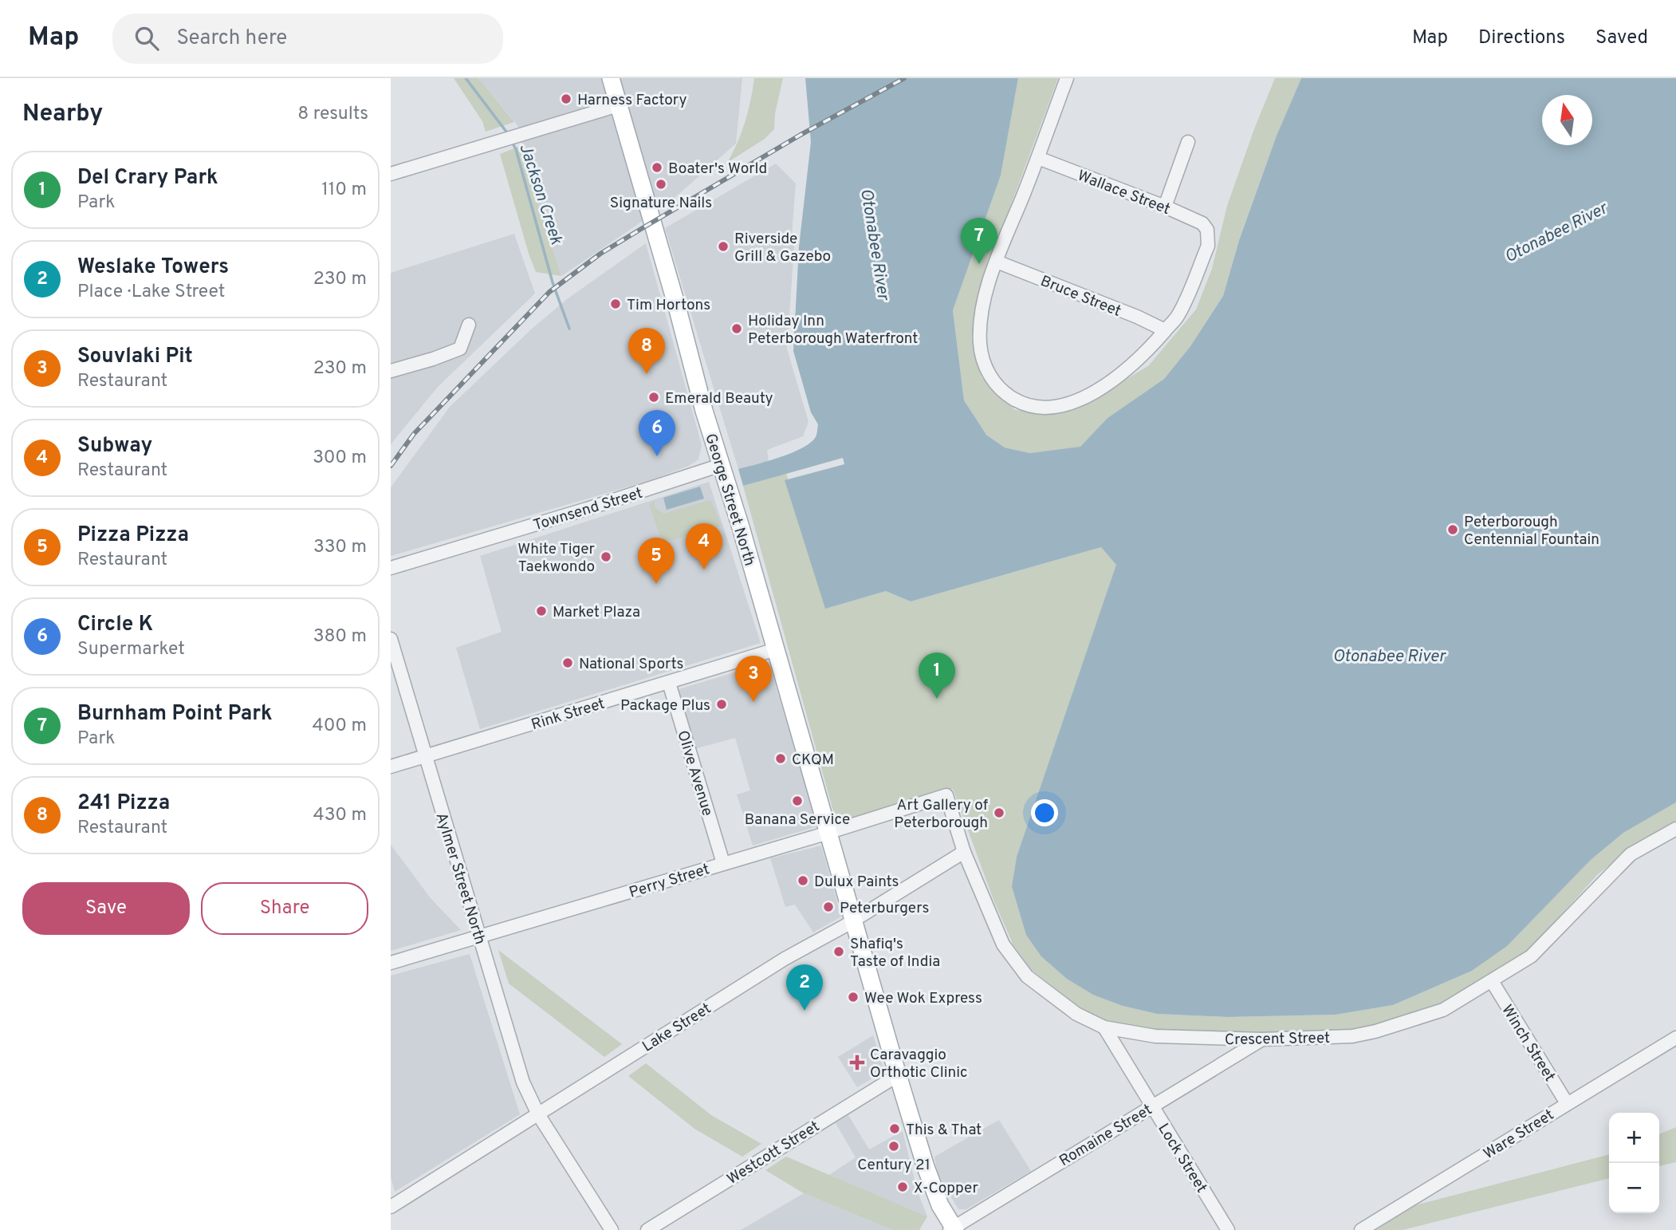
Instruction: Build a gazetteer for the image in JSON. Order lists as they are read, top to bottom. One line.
{"streets":{"main road":["George Street North"],"street":["Wallace Street","Bruce Street","Townsend Street","Rink Street","Olive Avenue","Aylmer Street North","Perry Street","Lake Street","Crescent Street","Winch Street","Ware Street","Romaine Street","Westcott Street","Lock Street"]},"crossings":[["Wallace Street","Bruce Street"],["George Street North","Townsend Street"],["George Street North","Rink Street"],["George Street North","Perry Street"],["George Street North","Lake Street"],["George Street North","Romaine Street"],["George Street North","Westcott Street"],["Rink Street","Olive Avenue"],["Rink Street","Aylmer Street North"],["Olive Avenue","Perry Street"],["Aylmer Street North","Perry Street"],["Aylmer Street North","Lake Street"],["Perry Street","Crescent Street"],["Lake Street","Crescent Street"],["Crescent Street","Winch Street"],["Crescent Street","Romaine Street"],["Crescent Street","Lock Street"],["Winch Street","Ware Street"],["Romaine Street","Lock Street"]],"water":["Jackson Creek","Otonabee River"],"places":{"other":["Harness Factory","Boater's World","Signature Nails","Riverside Grill & Gazebo","Tim Hortons","Holiday Inn Peterborough Waterfront","Emerald Beauty","Peterborough Centennial Fountain","White Tiger Taekwondo","Market Plaza","National Sports","Package Plus","CKQM","Banana Service","Art Gallery of Peterborough","Dulux Paints","Peterburgers","Shafiq's Taste of India","Wee Wok Express","This & That","Century 21","X-Copper"],"health":["Caravaggio Orthotic Clinic"]},"north":"top","page":{"header":"Map","search":"Search here","nav":["Map","Directions","Saved"],"heading":["Nearby","8 results"],"list":[{"mark":"1","name":"Del Crary Park","note":"Park","value":"110 m"},{"mark":"2","name":"Weslake Towers","note":"Place · Lake Street","value":"230 m"},{"mark":"3","name":"Souvlaki Pit","note":"Restaurant","value":"230 m"},{"mark":"4","name":"Subway","note":"Restaurant","value":"300 m"},{"mark":"5","name":"Pizza Pizza","note":"Restaurant","value":"330 m"},{"mark":"6","name":"Circle K","note":"Supermarket","value":"380 m"},{"mark":"7","name":"Burnham Point Park","note":"Park","value":"400 m"},{"mark":"8","name":"241 Pizza","note":"Restaurant","value":"430 m"}],"pins":["7","8","6","4","5","1","3","2"],"buttons":["Save","Share"],"map_buttons":["+","−"]}}
